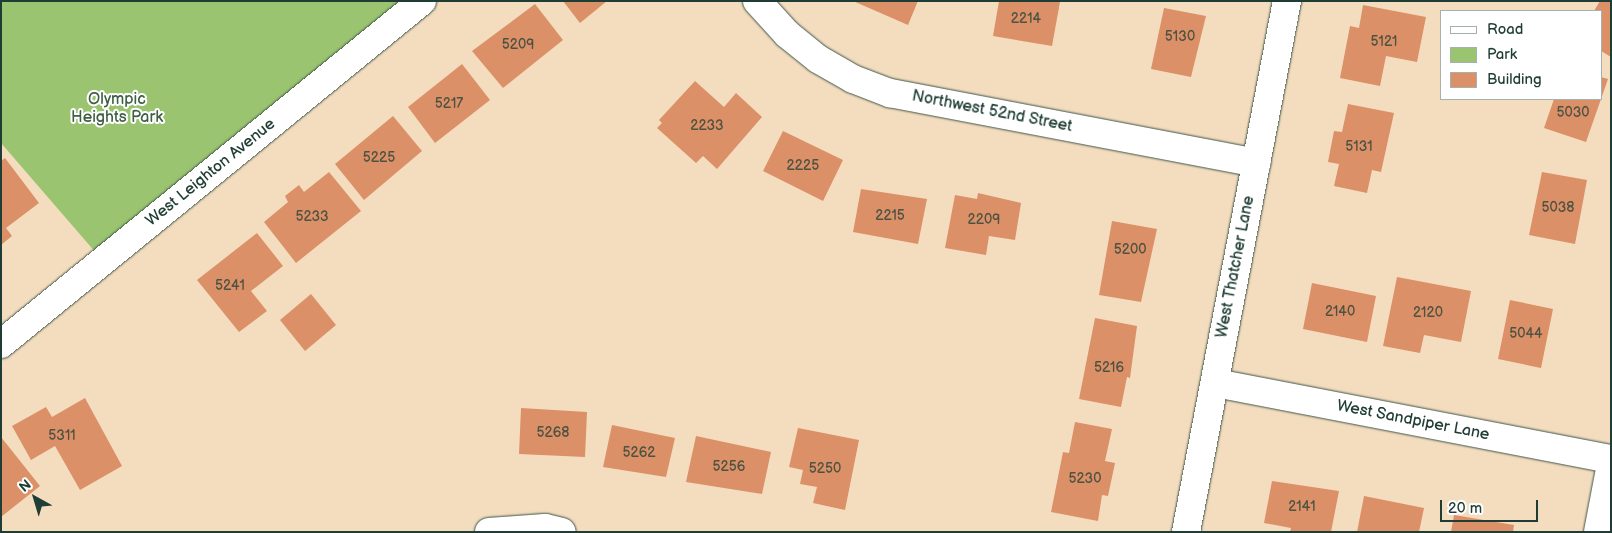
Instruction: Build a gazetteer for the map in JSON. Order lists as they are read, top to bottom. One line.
{"streets":{"street":["Northwest 52nd Street","West Leighton Avenue","West Thatcher Lane","West Sandpiper Lane"]},"crossings":[["Northwest 52nd Street","West Thatcher Lane"],["West Thatcher Lane","West Sandpiper Lane"]],"parks":["Olympic Heights Park"],"house_numbers":["2214","5130","5121","5209","5217","5030","2233","5131","5225","2225","5038","2215","5233","2209","5200","5241","2140","2120","5044","5216","5268","5311","5262","5256","5250","5230","2141"],"legend":["Road","Park","Building"],"scale_bar":"20 m","north":"top left"}
